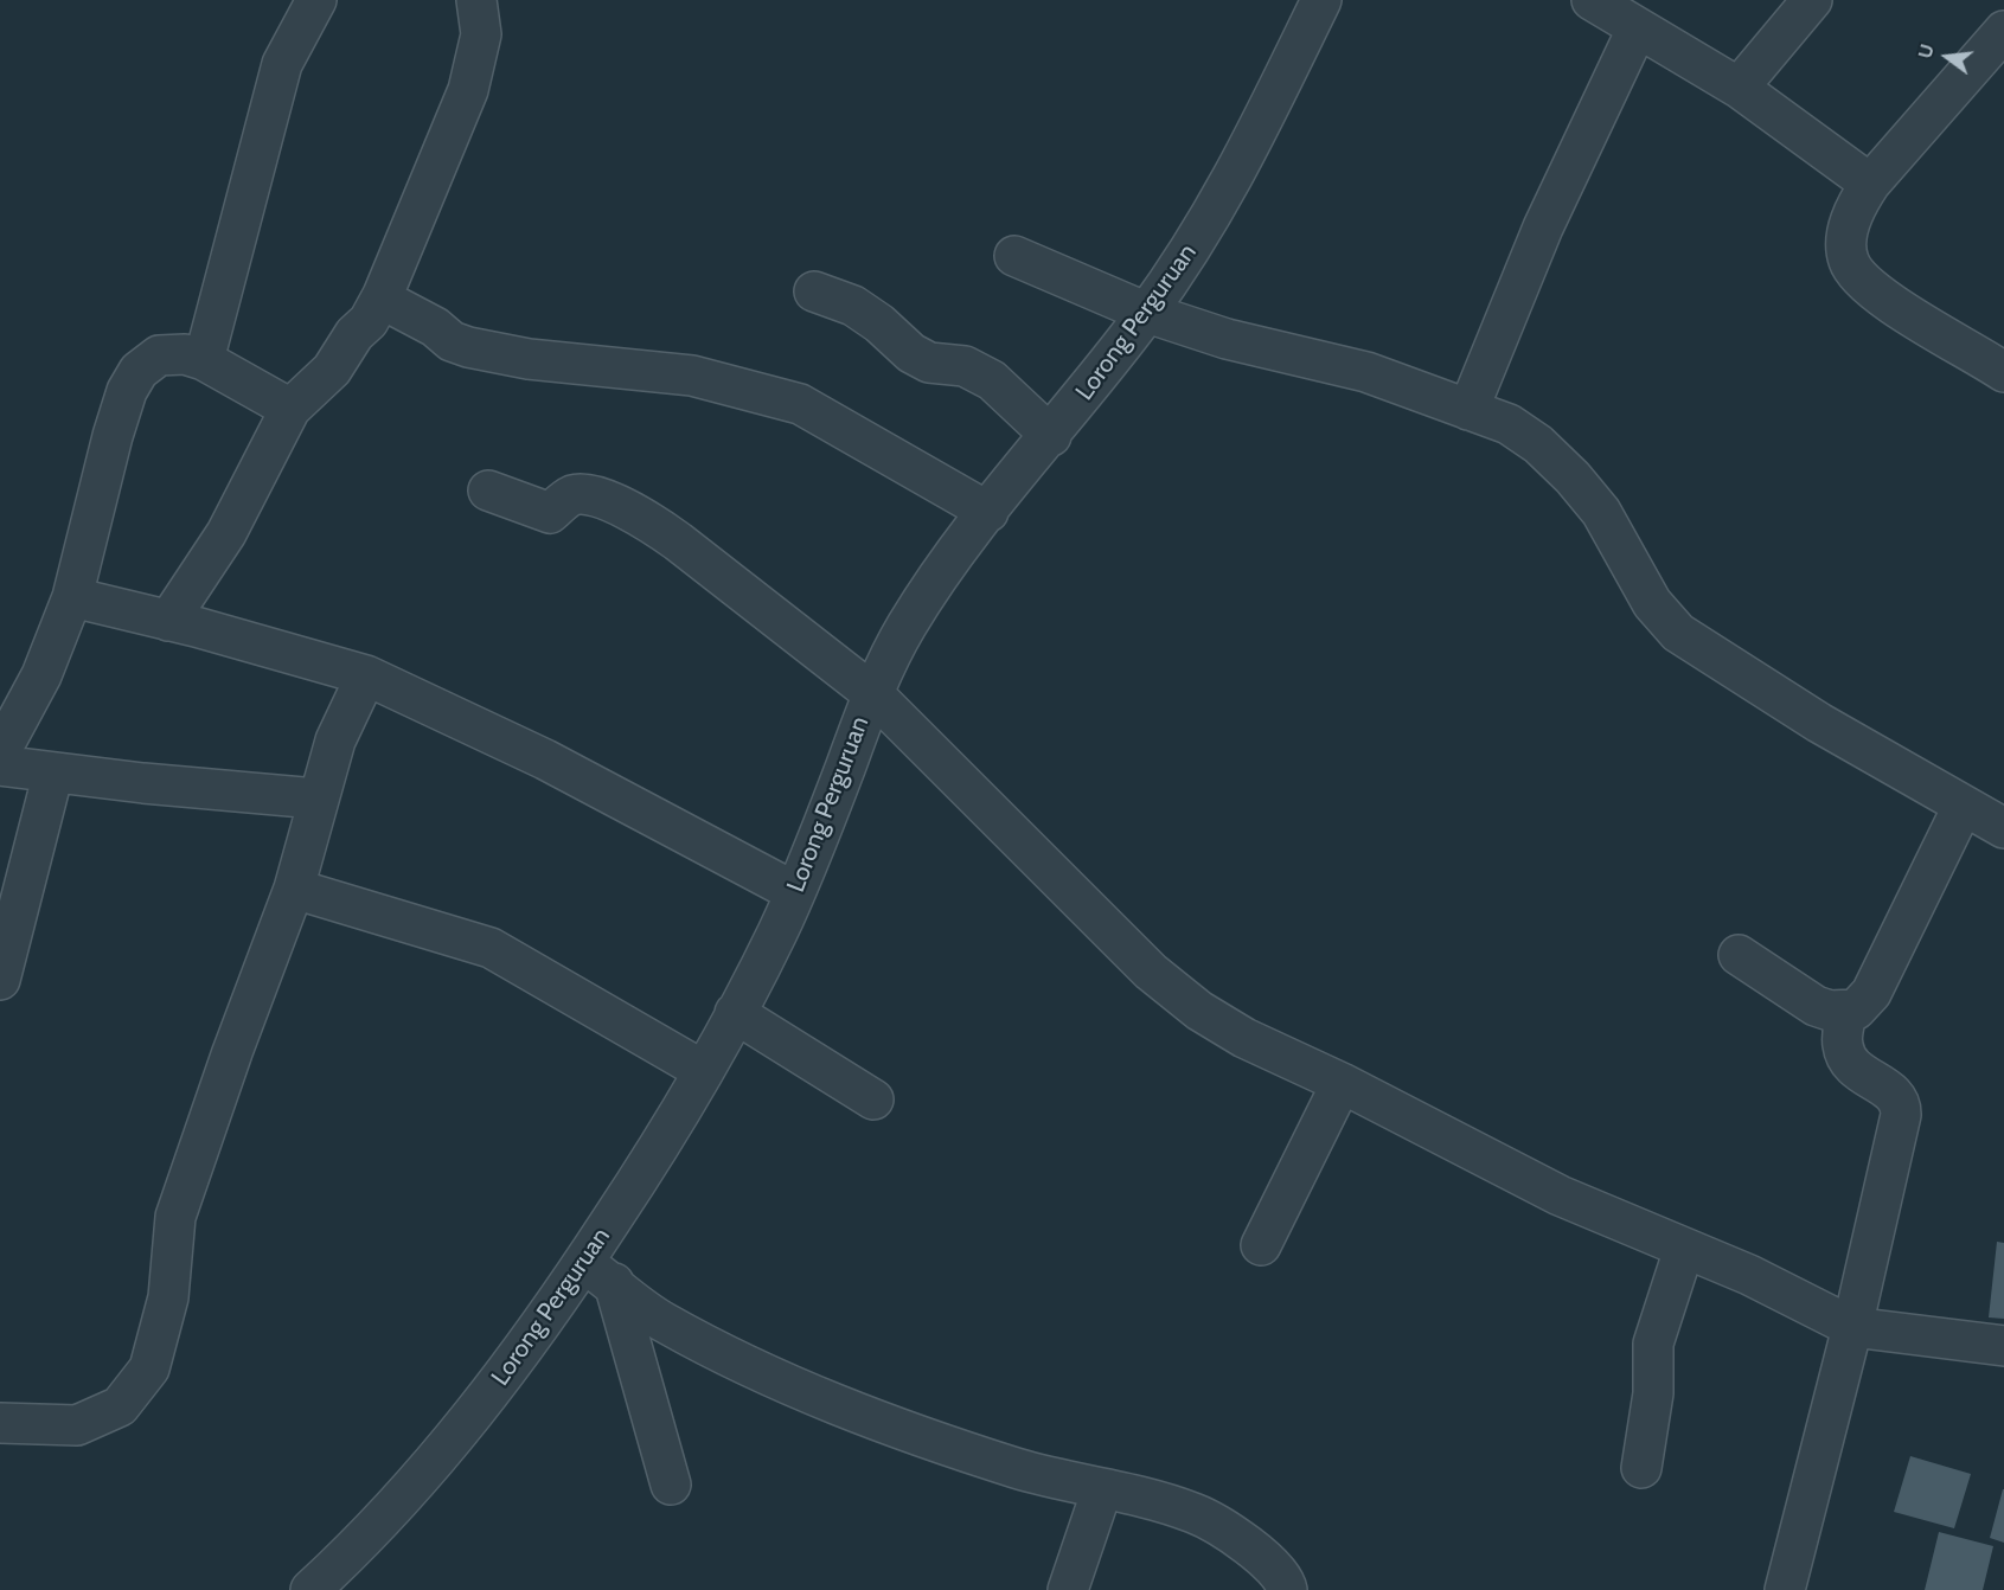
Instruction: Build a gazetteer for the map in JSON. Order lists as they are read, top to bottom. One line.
{"streets":{"street":["Lorong Perguruan"]},"north":"left"}
